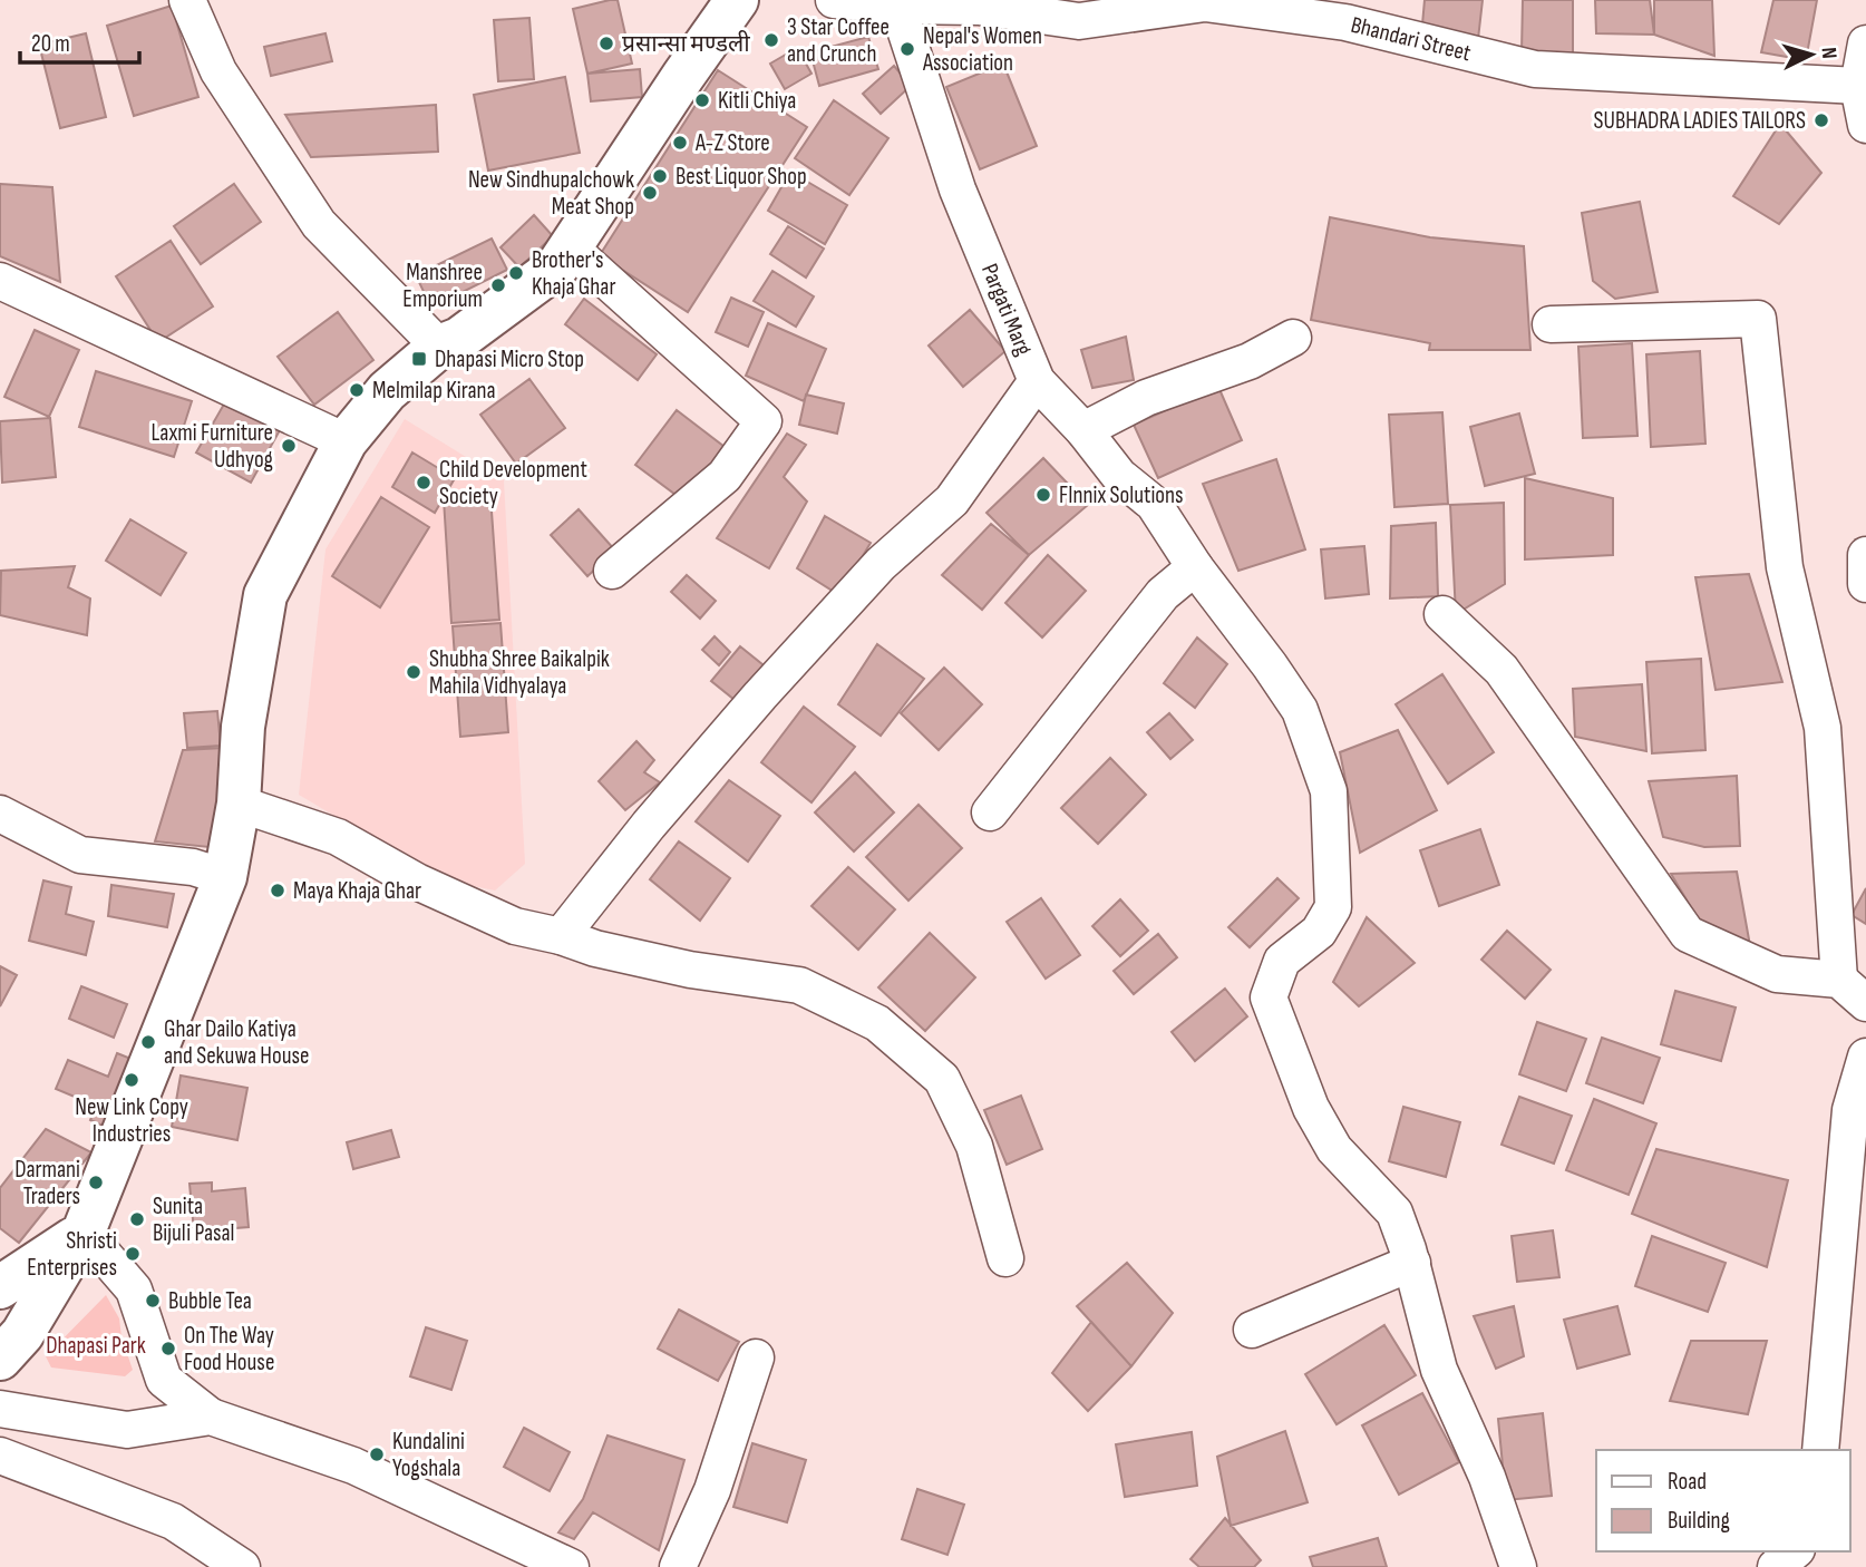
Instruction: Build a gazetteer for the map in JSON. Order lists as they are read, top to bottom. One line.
{"streets":{"street":["Bhandari Street","Pargati Marg"]},"crossings":[["Bhandari Street","Pargati Marg"]],"parks":["Dhapasi Park"],"places":{"other":["3 Star Coffee and Crunch","प्रसान्सा मण्डली","Nepal's Women Association","Kitli Chiya","SUBHADRA LADIES TAILORS","A-Z Store","Best Liquor Shop","New Sindhupalchowk Meat Shop","Brother's Khaja Ghar","Manshree Emporium","Melmilap Kirana","Laxmi Furniture Udhyog","Child Development Society","FInnix Solutions","Shubha Shree Baikalpik Mahila Vidhyalaya","Maya Khaja Ghar","Ghar Dailo Katiya and Sekuwa House","New Link Copy Industries","Darmani Traders","Sunita Bijuli Pasal","Shristi Enterprises","Bubble Tea","On The Way Food House","Kundalini Yogshala"],"transit":["Dhapasi Micro Stop"]},"legend":["Road","Building"],"scale_bar":"20 m","north":"right"}
